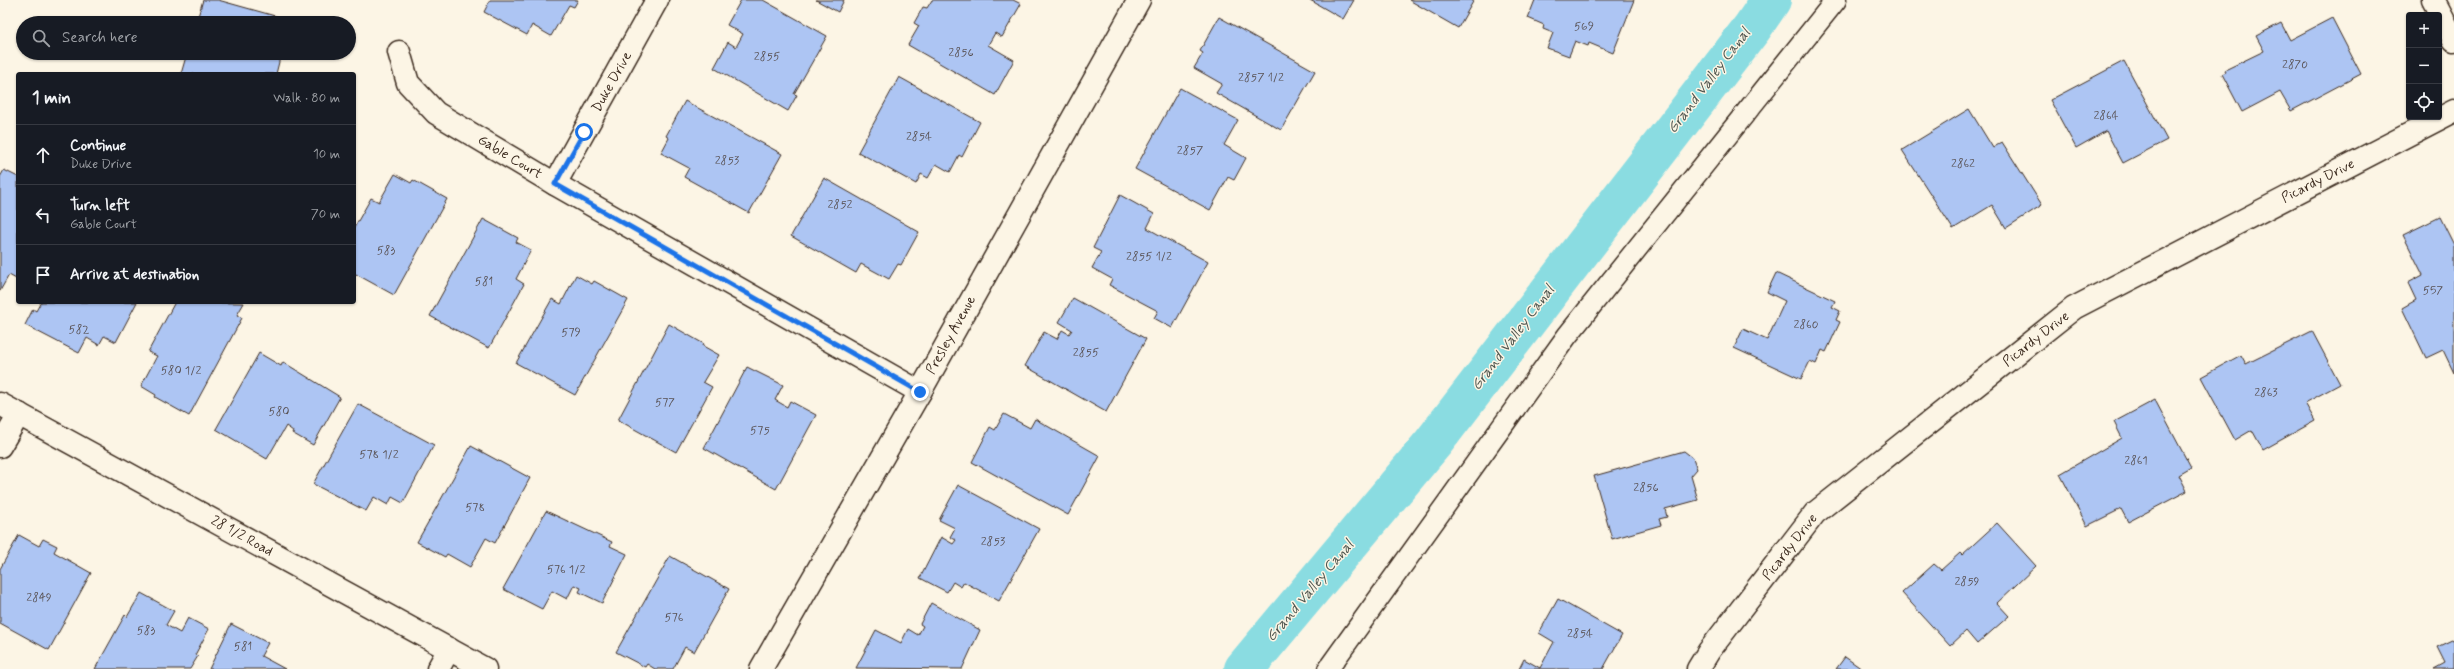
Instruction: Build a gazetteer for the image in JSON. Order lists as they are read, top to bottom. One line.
{"streets":{"street":["Duke Drive","Gable Court","Picardy Drive","Presley Avenue","28 1/2 Road"]},"crossings":[["Duke Drive","Gable Court"],["Gable Court","Presley Avenue"]],"water":["Grand Valley Canal"],"house_numbers":["569","2856","2855","2870","2857 1/2","2864","2854","2857","2853","2862","2852","583","2855 1/2","581","557","2860","582","579","2855","580 1/2","2863","577","580","575","578 1/2","2861","2856","578","2853","576 1/2","2859","2849","576","583","2854","581"],"page":{"map_buttons":["+","−"],"search":"Search here","heading":["1 min","Walk · 80 m"],"list":[["Continue","Duke Drive","10 m"],["Turn left","Gable Court","70 m"],"Arrive at destination"]}}
